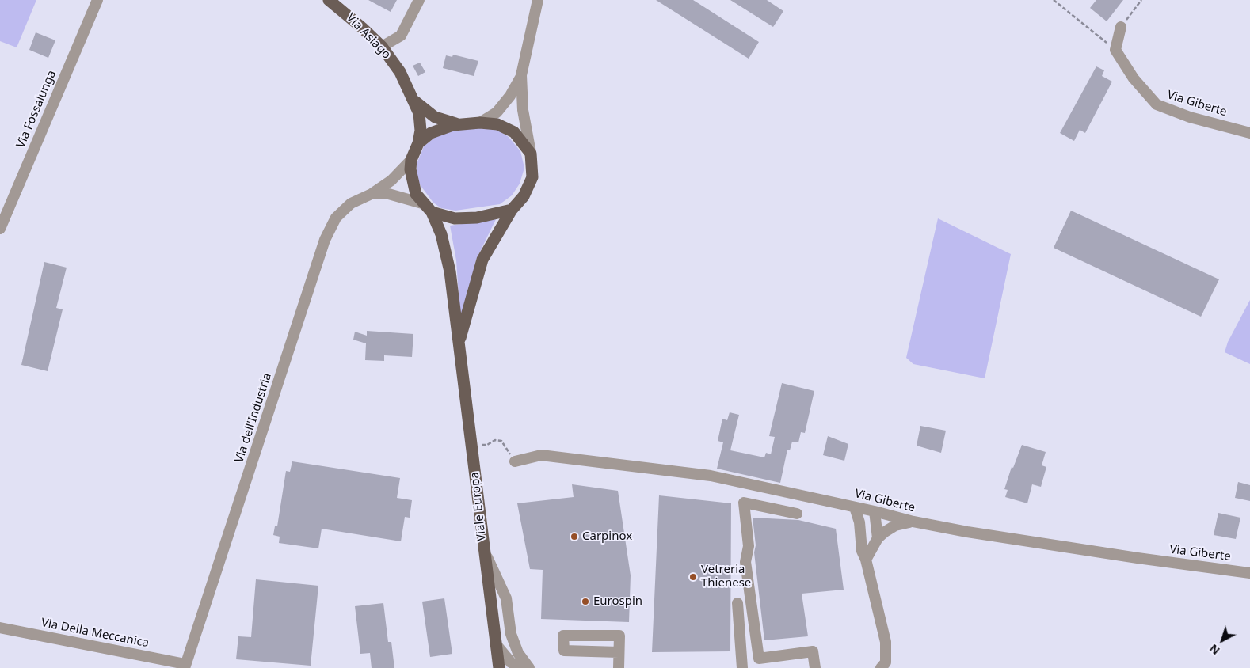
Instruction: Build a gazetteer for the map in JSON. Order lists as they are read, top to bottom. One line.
{"streets":{"main road":["Via Asiago","Viale Europa"],"street":["Via Giberte","Via Fossalunga","Via dell'Industria","Via Della Meccanica"]},"crossings":[["Via dell'Industria","Viale Europa"],["Via dell'Industria","Via Della Meccanica"]],"places":["Carpinox","Vetreria Thienese","Eurospin"],"north":"bottom left"}
